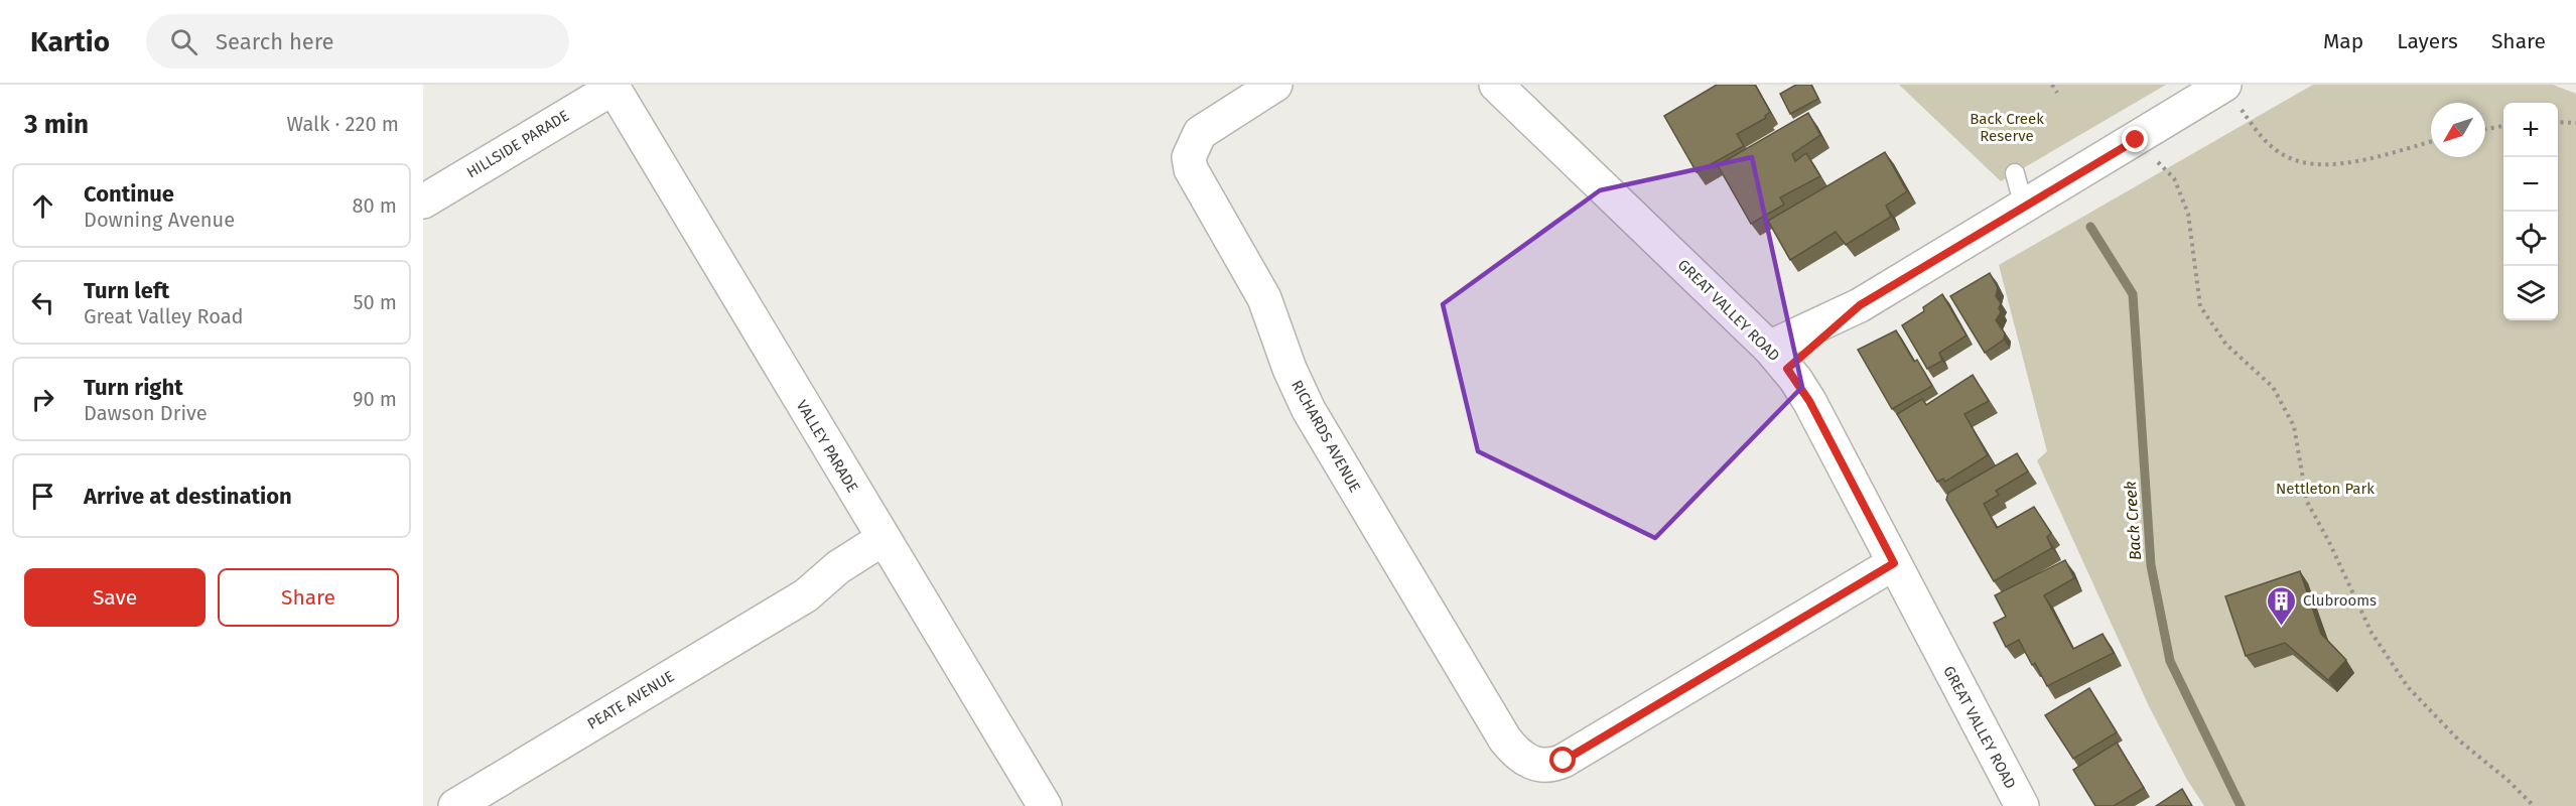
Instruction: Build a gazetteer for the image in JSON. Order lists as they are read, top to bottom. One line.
{"streets":{"street":["HILLSIDE PARADE","GREAT VALLEY ROAD","RICHARDS AVENUE","VALLEY PARADE","PEATE AVENUE"]},"crossings":[["HILLSIDE PARADE","VALLEY PARADE"],["GREAT VALLEY ROAD","RICHARDS AVENUE"],["VALLEY PARADE","PEATE AVENUE"]],"water":["Back Creek"],"parks":["Back Creek Reserve","Nettleton Park"],"places":{"building":["Clubrooms"]},"north":"bottom left","page":{"header":"Kartio","search":"Search here","nav":["Map","Layers","Share"],"heading":["3 min","Walk · 220 m"],"map_buttons":["+","−"],"list":[["Continue","Downing Avenue","80 m"],["Turn left","Great Valley Road","50 m"],["Turn right","Dawson Drive","90 m"],"Arrive at destination"],"buttons":["Save","Share"]}}
